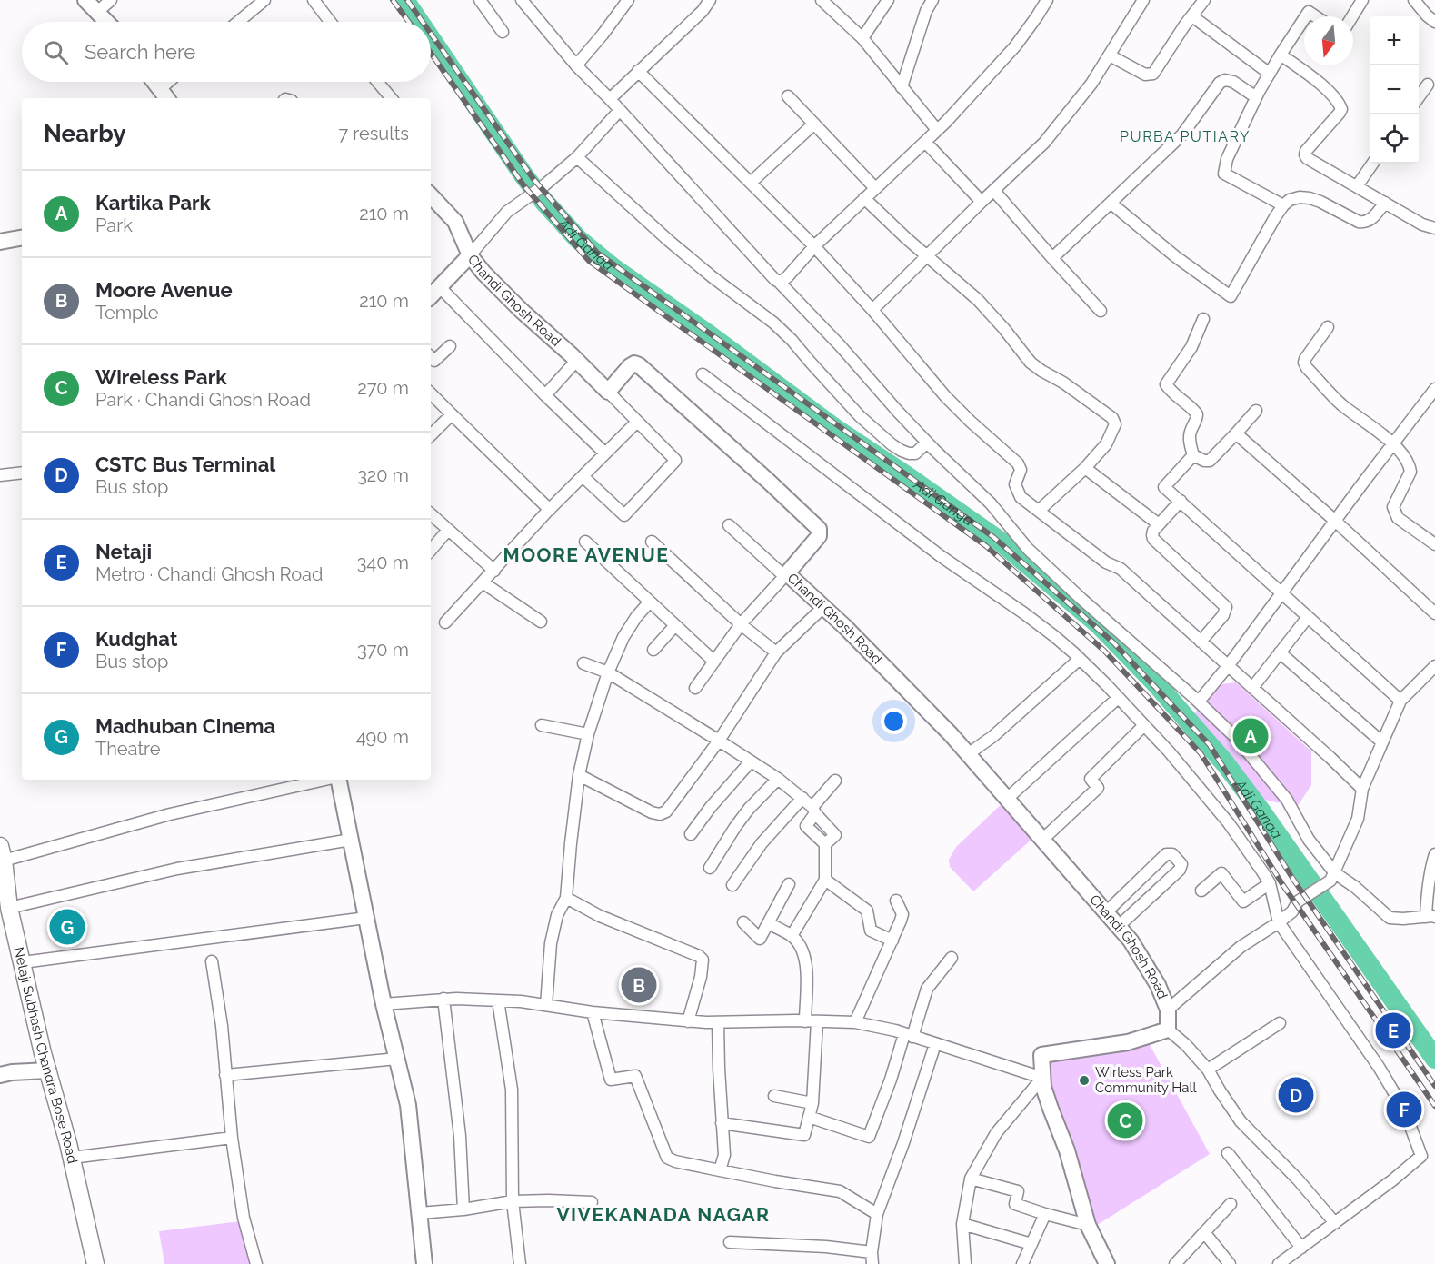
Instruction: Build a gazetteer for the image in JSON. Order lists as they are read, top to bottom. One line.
{"streets":{"main road":["Netaji Subhash Chandra Bose Road"],"street":["Chandi Ghosh Road"]},"districts":["PURBA PUTIARY","MOORE AVENUE","VIVEKANADA NAGAR"],"water":["Adi Ganga"],"places":["Wirless Park Community Hall"],"north":"bottom","page":{"map_buttons":["+","−"],"search":"Search here","heading":["Nearby","7 results"],"list":[{"mark":"A","name":"Kartika Park","note":"Park","value":"210 m"},{"mark":"B","name":"Moore Avenue","note":"Temple","value":"210 m"},{"mark":"C","name":"Wireless Park","note":"Park · Chandi Ghosh Road","value":"270 m"},{"mark":"D","name":"CSTC Bus Terminal","note":"Bus stop","value":"320 m"},{"mark":"E","name":"Netaji","note":"Metro · Chandi Ghosh Road","value":"340 m"},{"mark":"F","name":"Kudghat","note":"Bus stop","value":"370 m"},{"mark":"G","name":"Madhuban Cinema","note":"Theatre","value":"490 m"}],"pins":["A","G","B","E","D","F","C"]}}
